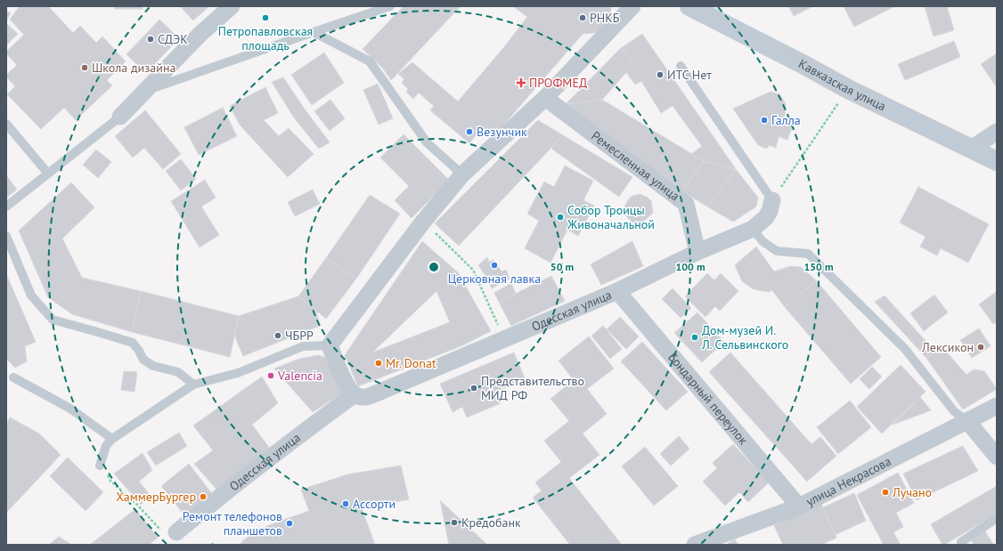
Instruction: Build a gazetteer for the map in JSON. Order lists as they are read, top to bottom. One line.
{"streets":{"main road":["Кавказская улица"],"street":["Ремесленная улица","Одесская улица","Бондарный переулок","улица Некрасова"]},"crossings":[["Ремесленная улица","Одесская улица"],["Одесская улица","Бондарный переулок"],["Бондарный переулок","улица Некрасова"]],"places":{"other":["Петропавловская площадь","РНКБ","СДЭК","Школа дизайна","ИТС Нет","Галла","Везунчик","Собор Троицы Живоначальной","Церковная лавка","ЧБРР","Дом-музей И. Л. Сельвинского","Лексикон","Mr. Donat","Valencia","Представительство МИД РФ","Лучано","ХаммерБургер","Ассорти","Кредобанк","Ремонт телефонов планшетов"],"health":["ПРОФМЕД"]},"rings":["50 m","100 m","150 m"]}
